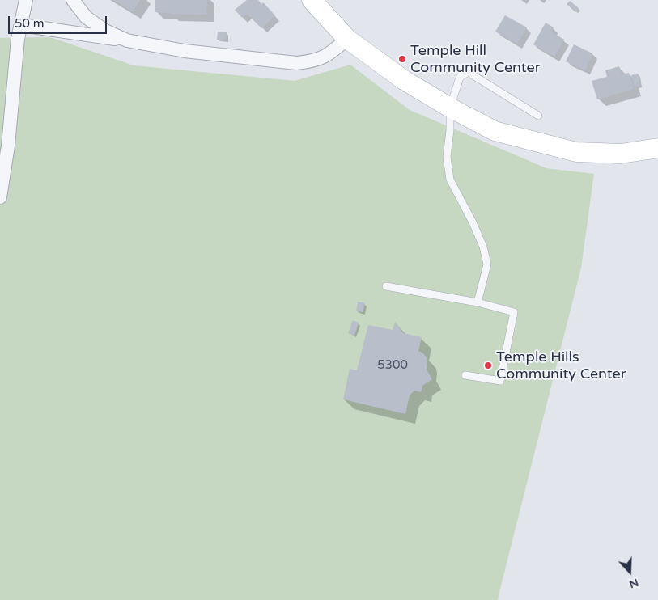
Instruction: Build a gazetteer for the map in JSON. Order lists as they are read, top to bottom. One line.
{"places":["Temple Hill Community Center","Temple Hills Community Center"],"house_numbers":["5300"],"scale_bar":"50 m","north":"bottom"}
